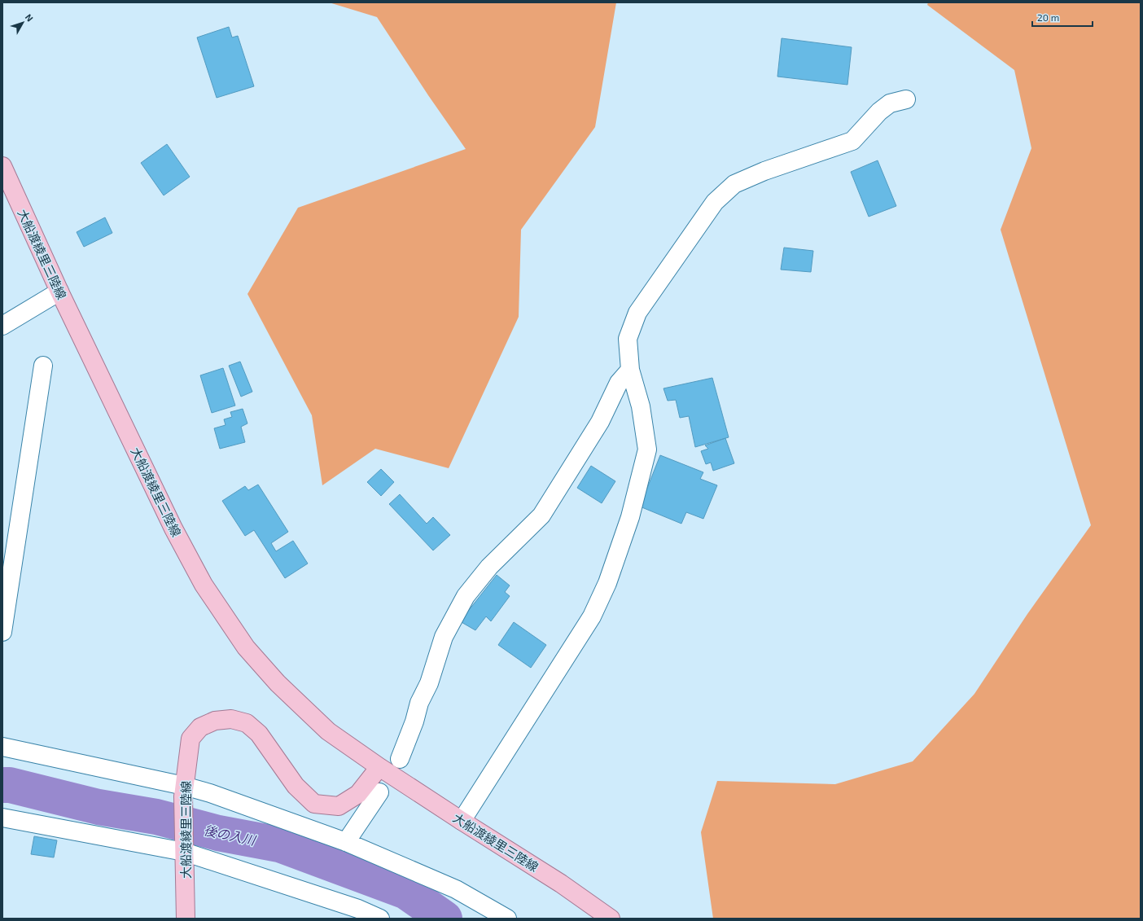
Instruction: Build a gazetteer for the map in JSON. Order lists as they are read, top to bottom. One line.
{"streets":{"main road":["大船渡綾里三陸線"]},"water":["後の入川"],"scale_bar":"20 m","north":"top right"}
